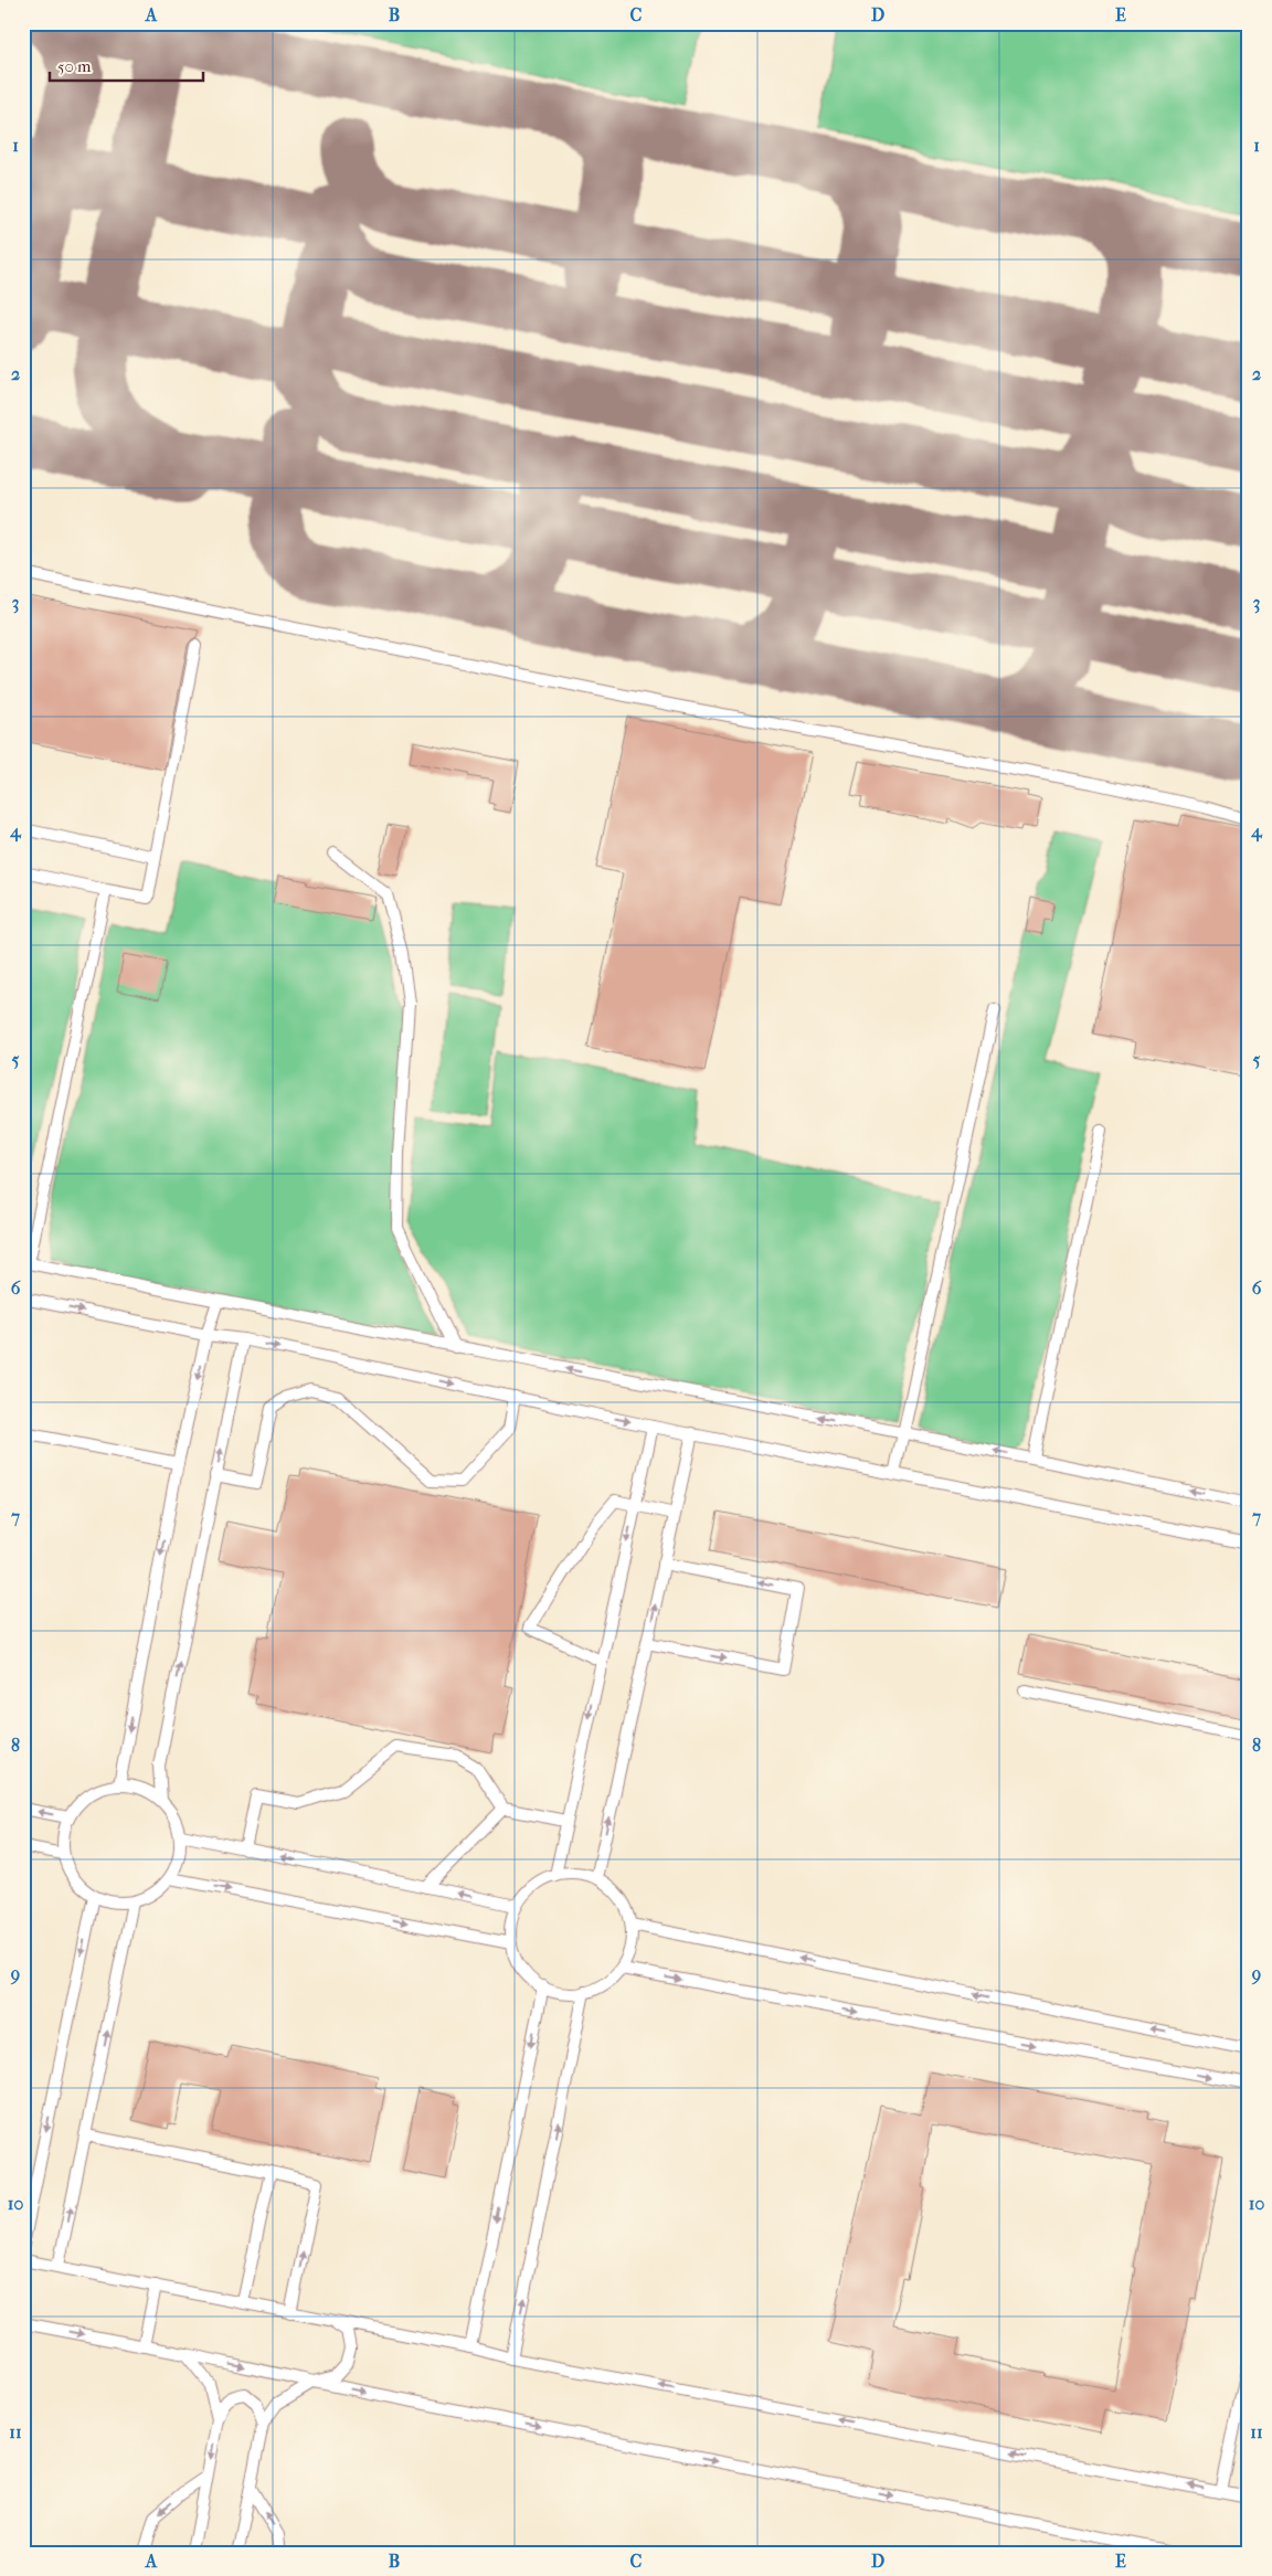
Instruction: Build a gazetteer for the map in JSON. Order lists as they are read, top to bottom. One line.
{"scale_bar":"50 m","grid":{"columns":["A","B","C","D","E"],"rows":["1","2","3","4","5","6","7","8","9","10","11"]}}
